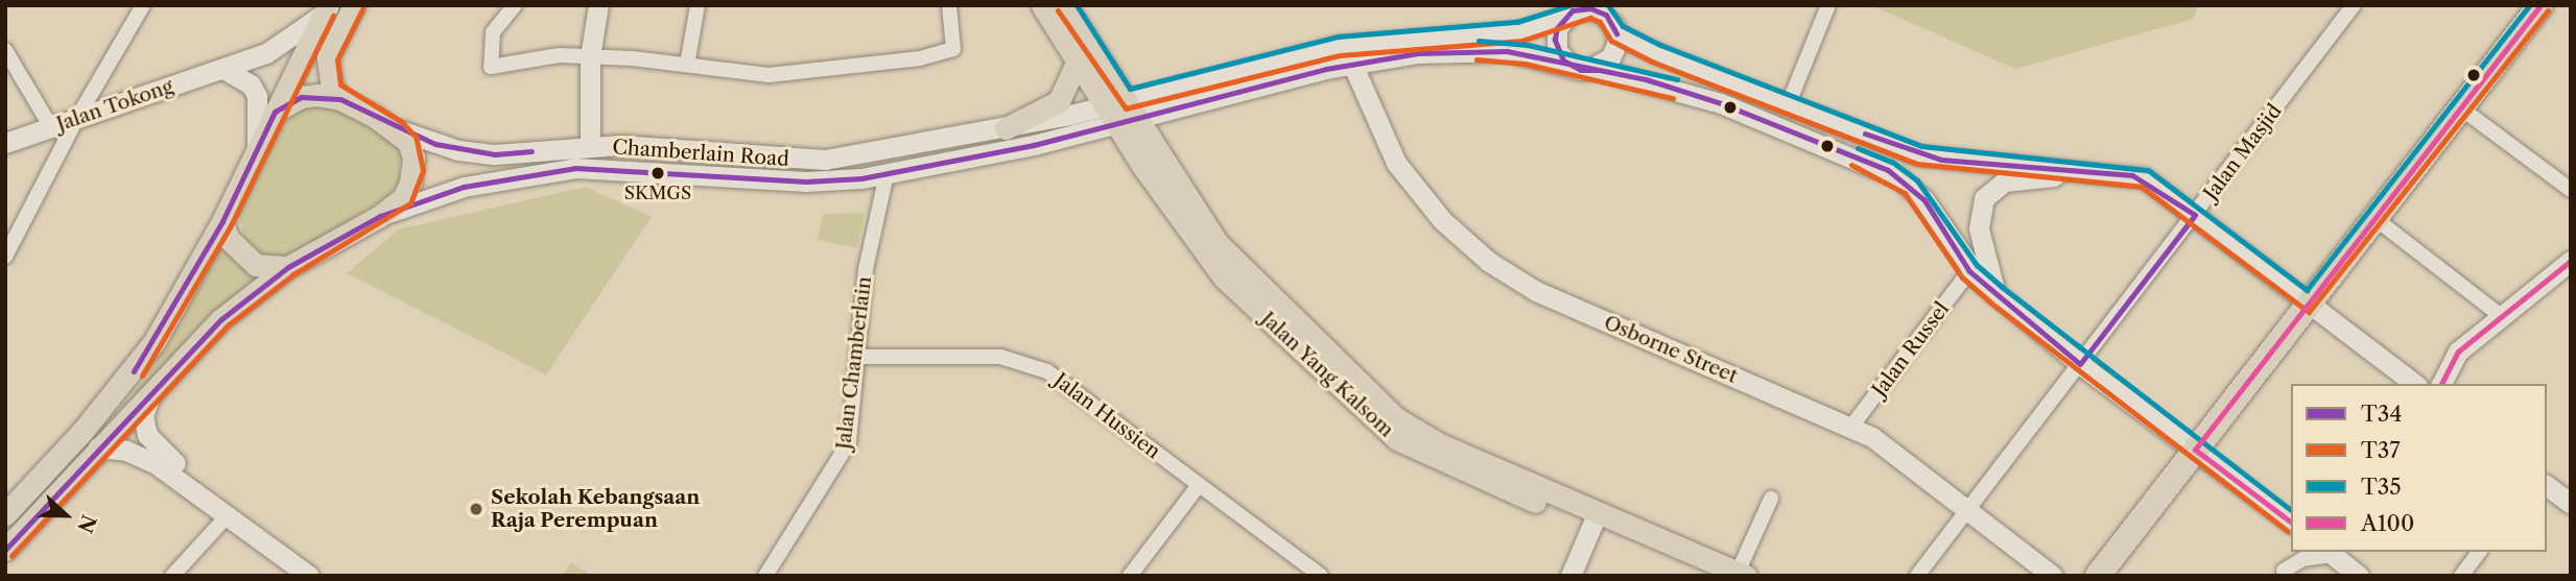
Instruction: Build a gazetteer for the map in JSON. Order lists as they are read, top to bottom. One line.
{"streets":{"main road":["Jalan Tokong","Chamberlain Road","Osborne Street","Jalan Yang Kalsom"],"street":["Jalan Masjid","Jalan Russel","Jalan Chamberlain","Jalan Hussien"]},"crossings":[["Jalan Masjid","Osborne Street"],["Chamberlain Road","Osborne Street"],["Chamberlain Road","Jalan Chamberlain"],["Chamberlain Road","Jalan Yang Kalsom"],["Osborne Street","Jalan Russel"],["Jalan Chamberlain","Jalan Hussien"]],"places":["SKMGS","Sekolah Kebangsaan Raja Perempuan"],"lines":["transit line T35","transit line A100","transit line T34","transit line T37"],"legend":["T34","T37","T35","A100"],"north":"right"}
